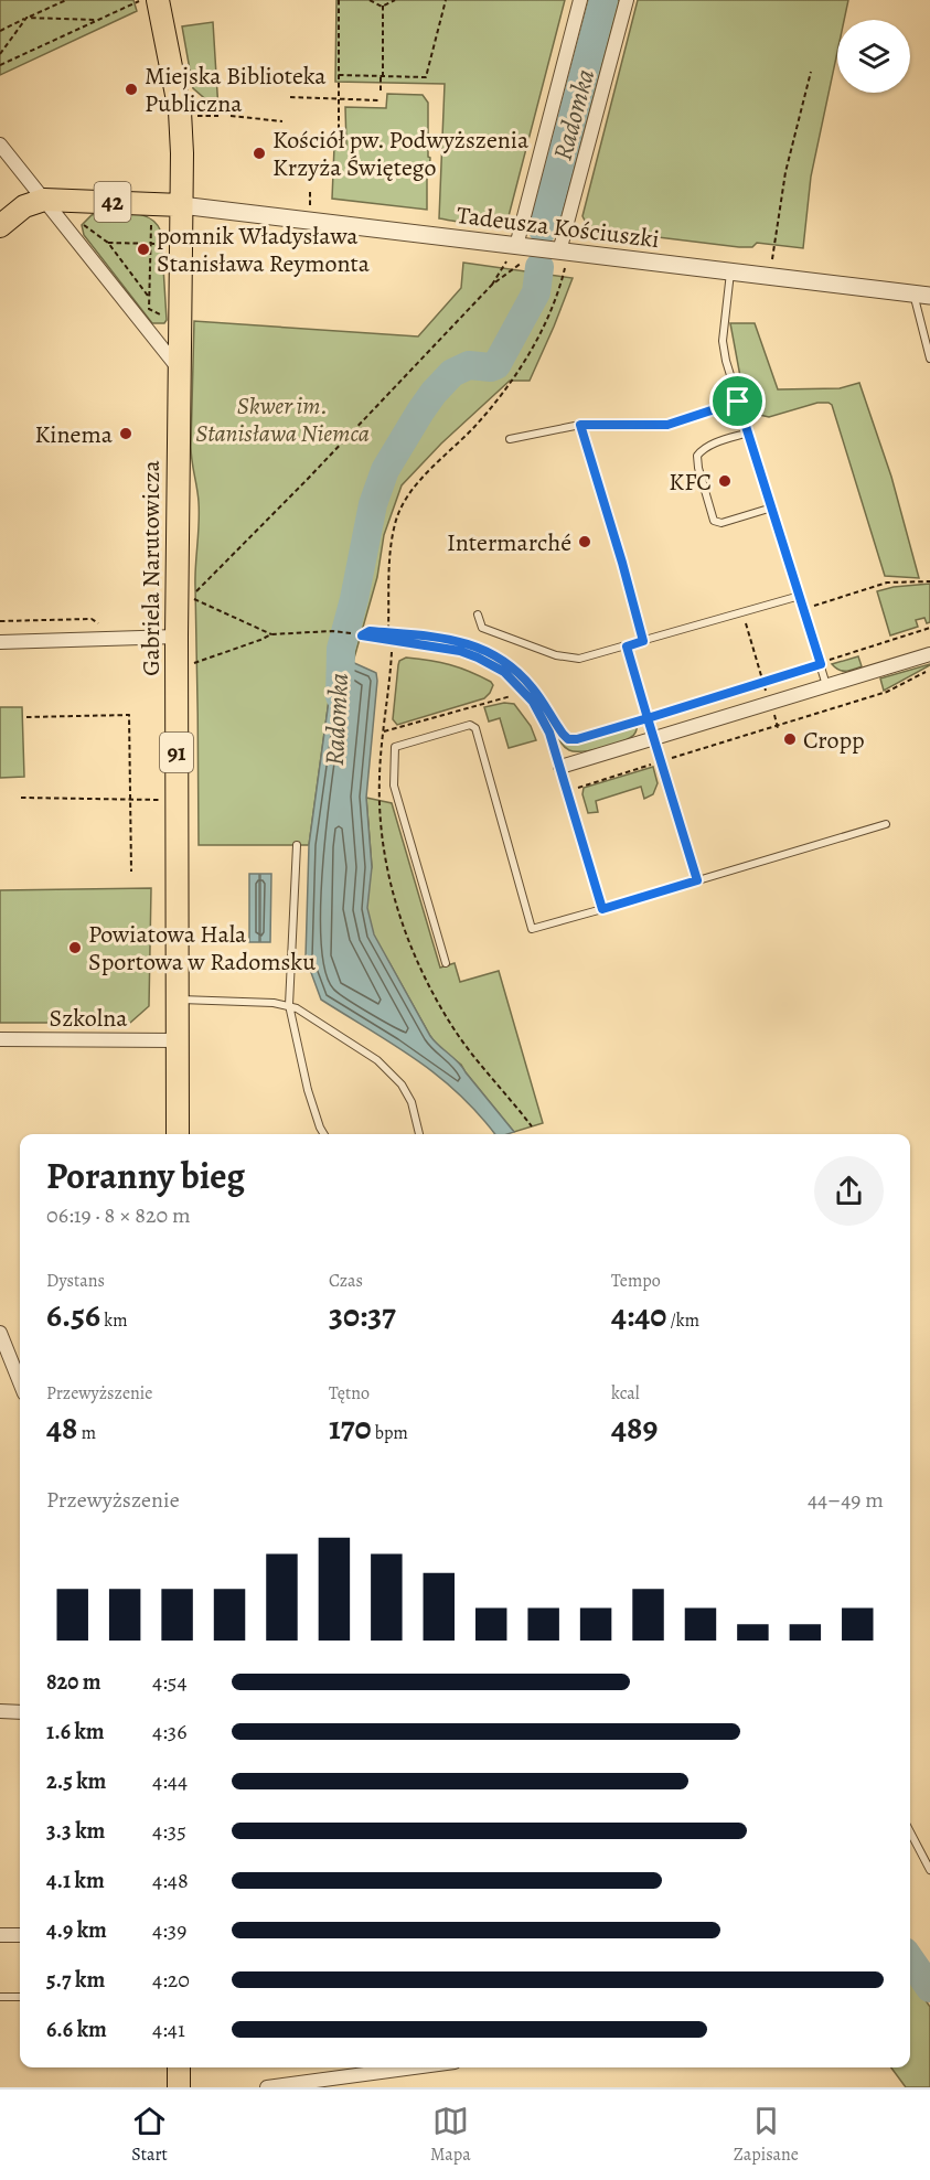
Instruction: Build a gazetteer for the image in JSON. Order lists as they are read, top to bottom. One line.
{"streets":{"main road":["42","Gabriela Narutowicza","91"],"street":["Tadeusza Kościuszki","Szkolna"]},"crossings":[["42","Tadeusza Kościuszki"],["42","Gabriela Narutowicza"],["Tadeusza Kościuszki","Gabriela Narutowicza"],["Gabriela Narutowicza","Szkolna"]],"water":["Radomka"],"parks":["Skwer im. Stanisława Niemca"],"places":["Miejska Biblioteka Publiczna","Kościół pw. Podwyższenia Krzyża Świętego","pomnik Władysława Stanisława Reymonta","Kinema","KFC","Intermarché","Cropp","Powiatowa Hala Sportowa w Radomsku"],"page":{"heading":["Poranny bieg","06:19 · 8 × 820 m"],"stats":[["Dystans","6.56 km"],["Czas","30:37"],["Tempo","4:40 /km"],["Przewyższenie","48 m"],["Tętno","170 bpm"],["kcal","489"]],"chart":["Przewyższenie","44–49 m"],"list":[{"name":"820 m","note":"4:54"},{"name":"1.6 km","note":"4:36"},{"name":"2.5 km","note":"4:44"},{"name":"3.3 km","note":"4:35"},{"name":"4.1 km","note":"4:48"},{"name":"4.9 km","note":"4:39"},{"name":"5.7 km","note":"4:20"},{"name":"6.6 km","note":"4:41"}],"tabs":["Start","Mapa","Zapisane"]}}
